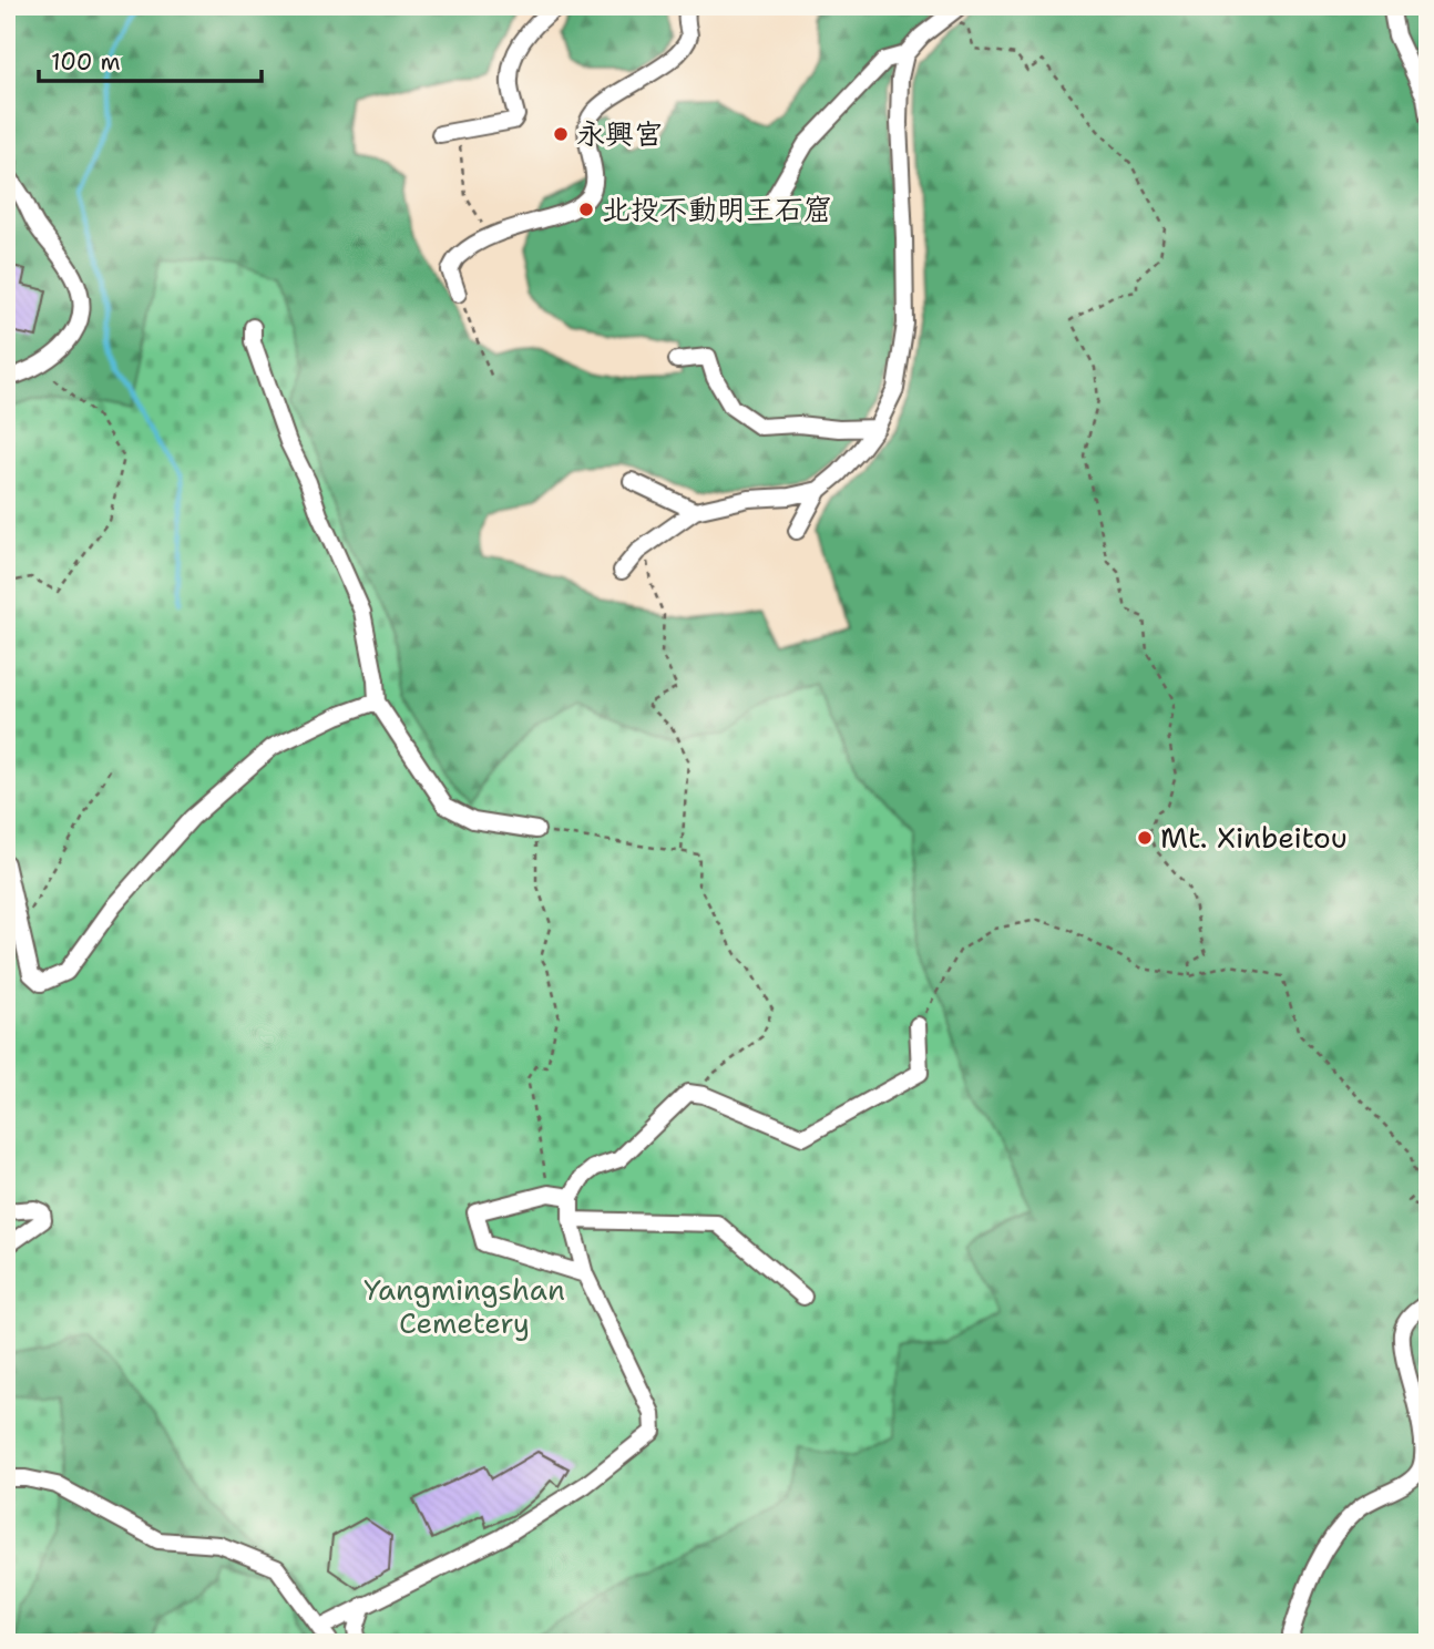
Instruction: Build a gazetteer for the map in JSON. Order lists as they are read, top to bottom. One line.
{"parks":["Yangmingshan Cemetery"],"places":["永興宮","北投不動明王石窟","Mt. Xinbeitou"],"scale_bar":"100 m"}
